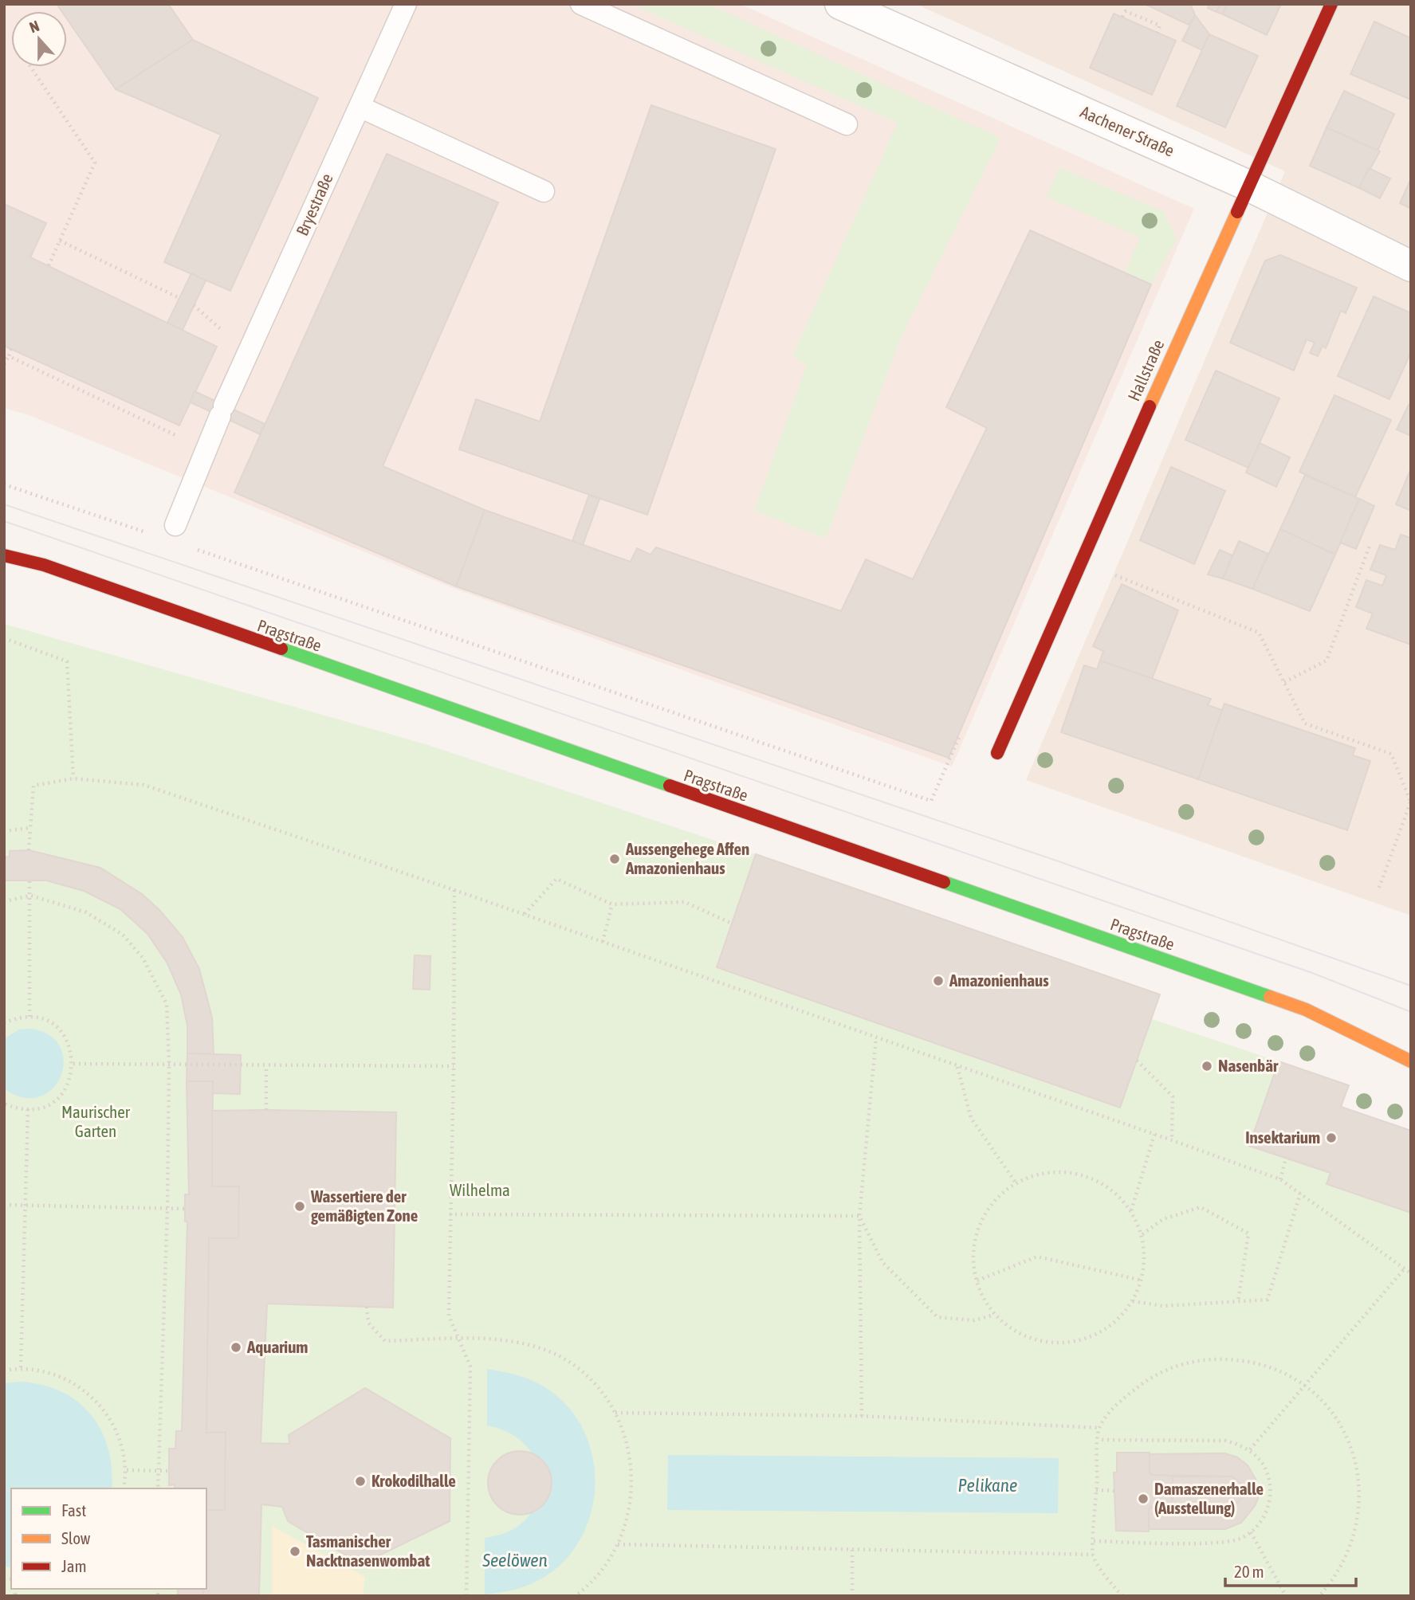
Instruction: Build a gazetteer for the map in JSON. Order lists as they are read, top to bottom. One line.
{"streets":{"main road":["Hallstraße","Pragstraße"],"street":["Aachener Straße"],"lane":["Bryestraße"]},"crossings":[["Aachener Straße","Hallstraße"]],"water":["Pelikane","Seelöwen"],"parks":["Maurischer Garten","Wilhelma"],"places":["Aussengehege Affen Amazonienhaus","Amazonienhaus","Nasenbär","Insektarium","Wassertiere der gemäßigten Zone","Aquarium","Krokodilhalle","Damaszenerhalle (Ausstellung)","Tasmanischer Nacktnasenwombat"],"legend":["Fast","Slow","Jam"],"scale_bar":"20 m","north":"top"}
